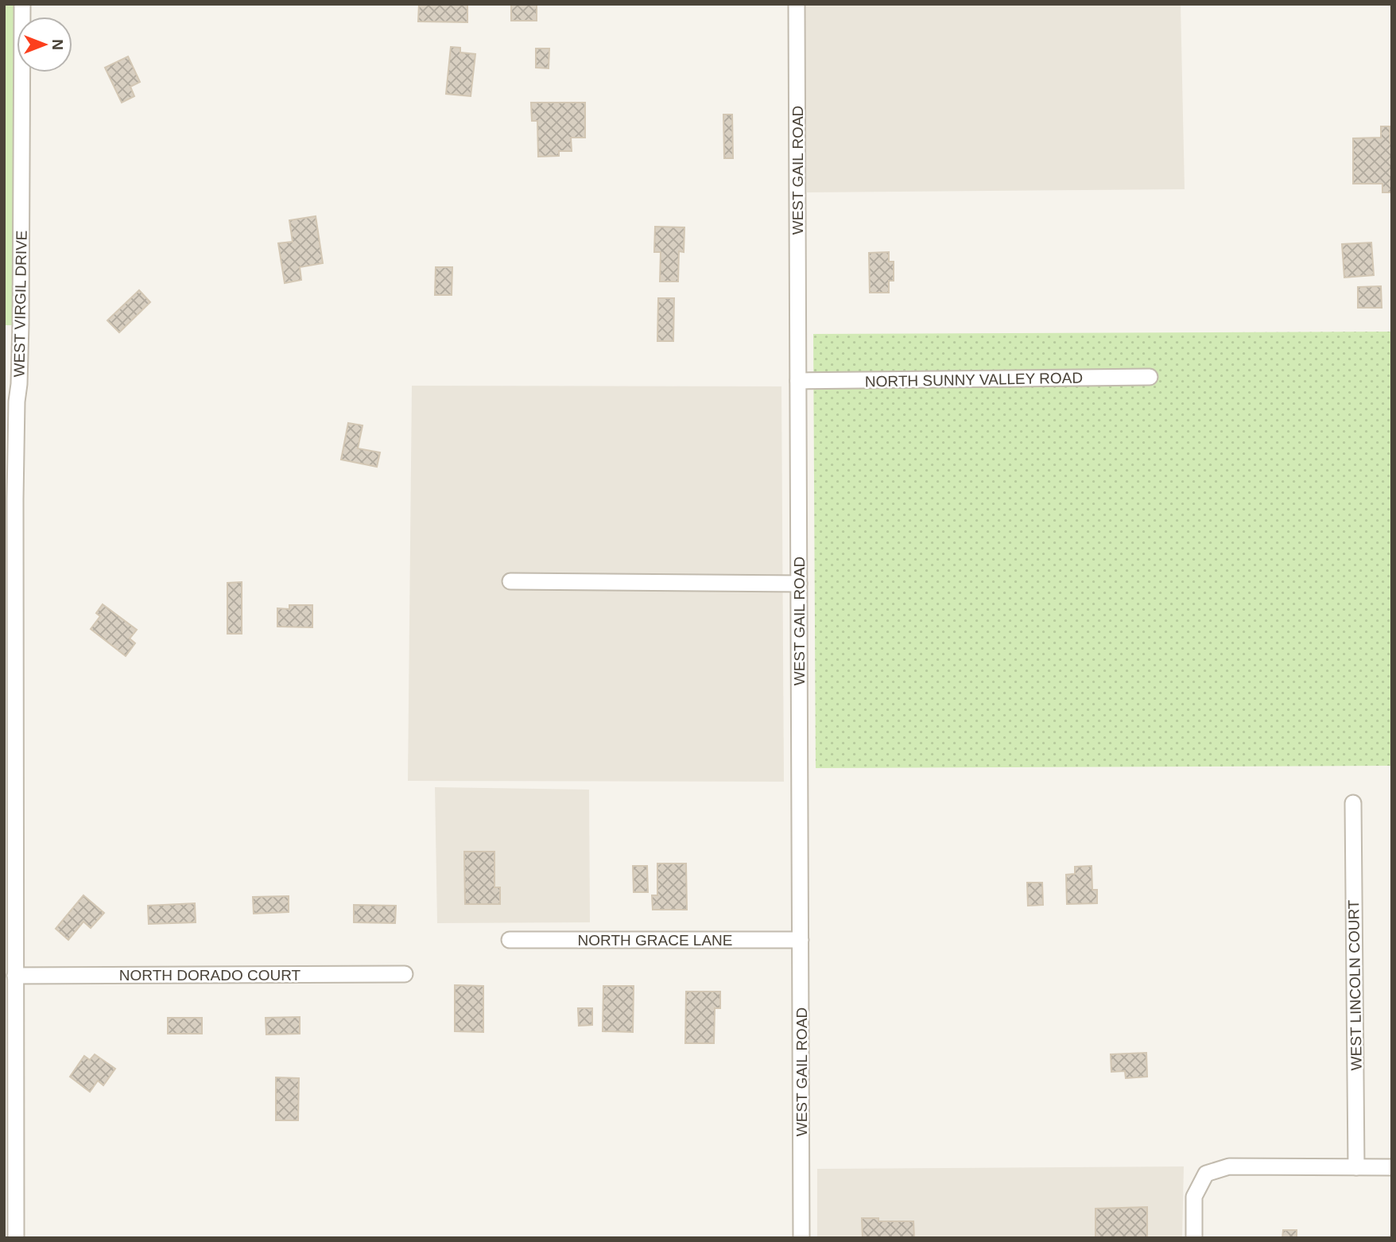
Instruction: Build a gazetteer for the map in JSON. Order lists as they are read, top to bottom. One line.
{"streets":{"street":["WEST GAIL ROAD","WEST VIRGIL DRIVE","NORTH SUNNY VALLEY ROAD","NORTH GRACE LANE","NORTH DORADO COURT","WEST LINCOLN COURT"]},"crossings":[["WEST GAIL ROAD","NORTH SUNNY VALLEY ROAD"],["WEST GAIL ROAD","NORTH GRACE LANE"],["WEST VIRGIL DRIVE","NORTH DORADO COURT"]],"north":"right"}
